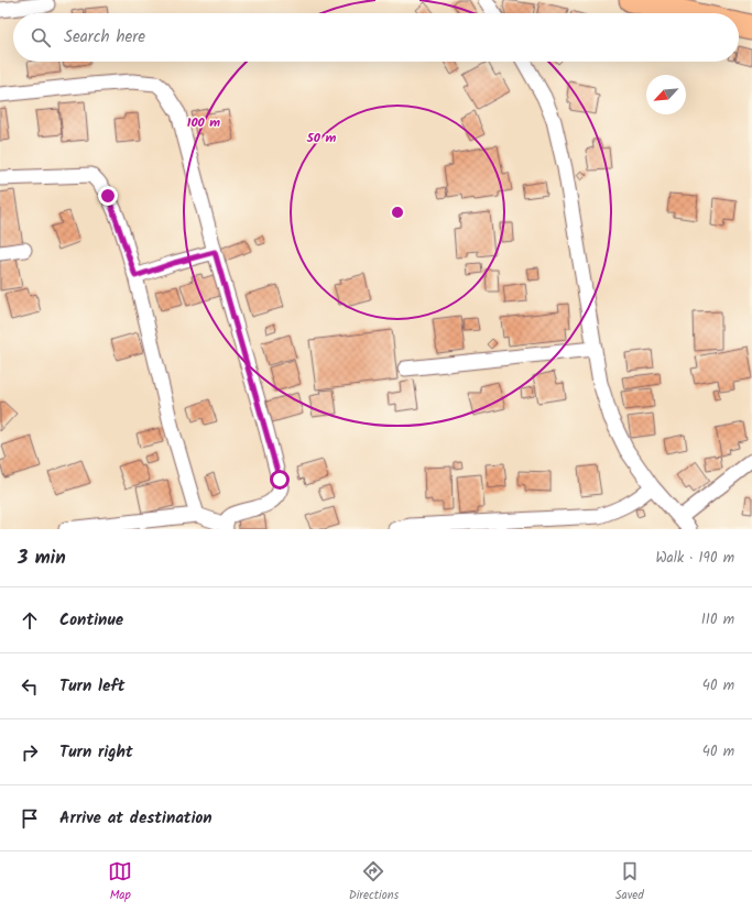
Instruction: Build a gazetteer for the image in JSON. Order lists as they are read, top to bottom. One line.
{"north":"bottom left","page":{"search":"Search here","heading":["3 min","Walk · 190 m"],"list":[["Continue","110 m"],["Turn left","40 m"],["Turn right","40 m"],"Arrive at destination"],"nav":["Map","Directions","Saved"]},"rings":["100 m","50 m"]}
